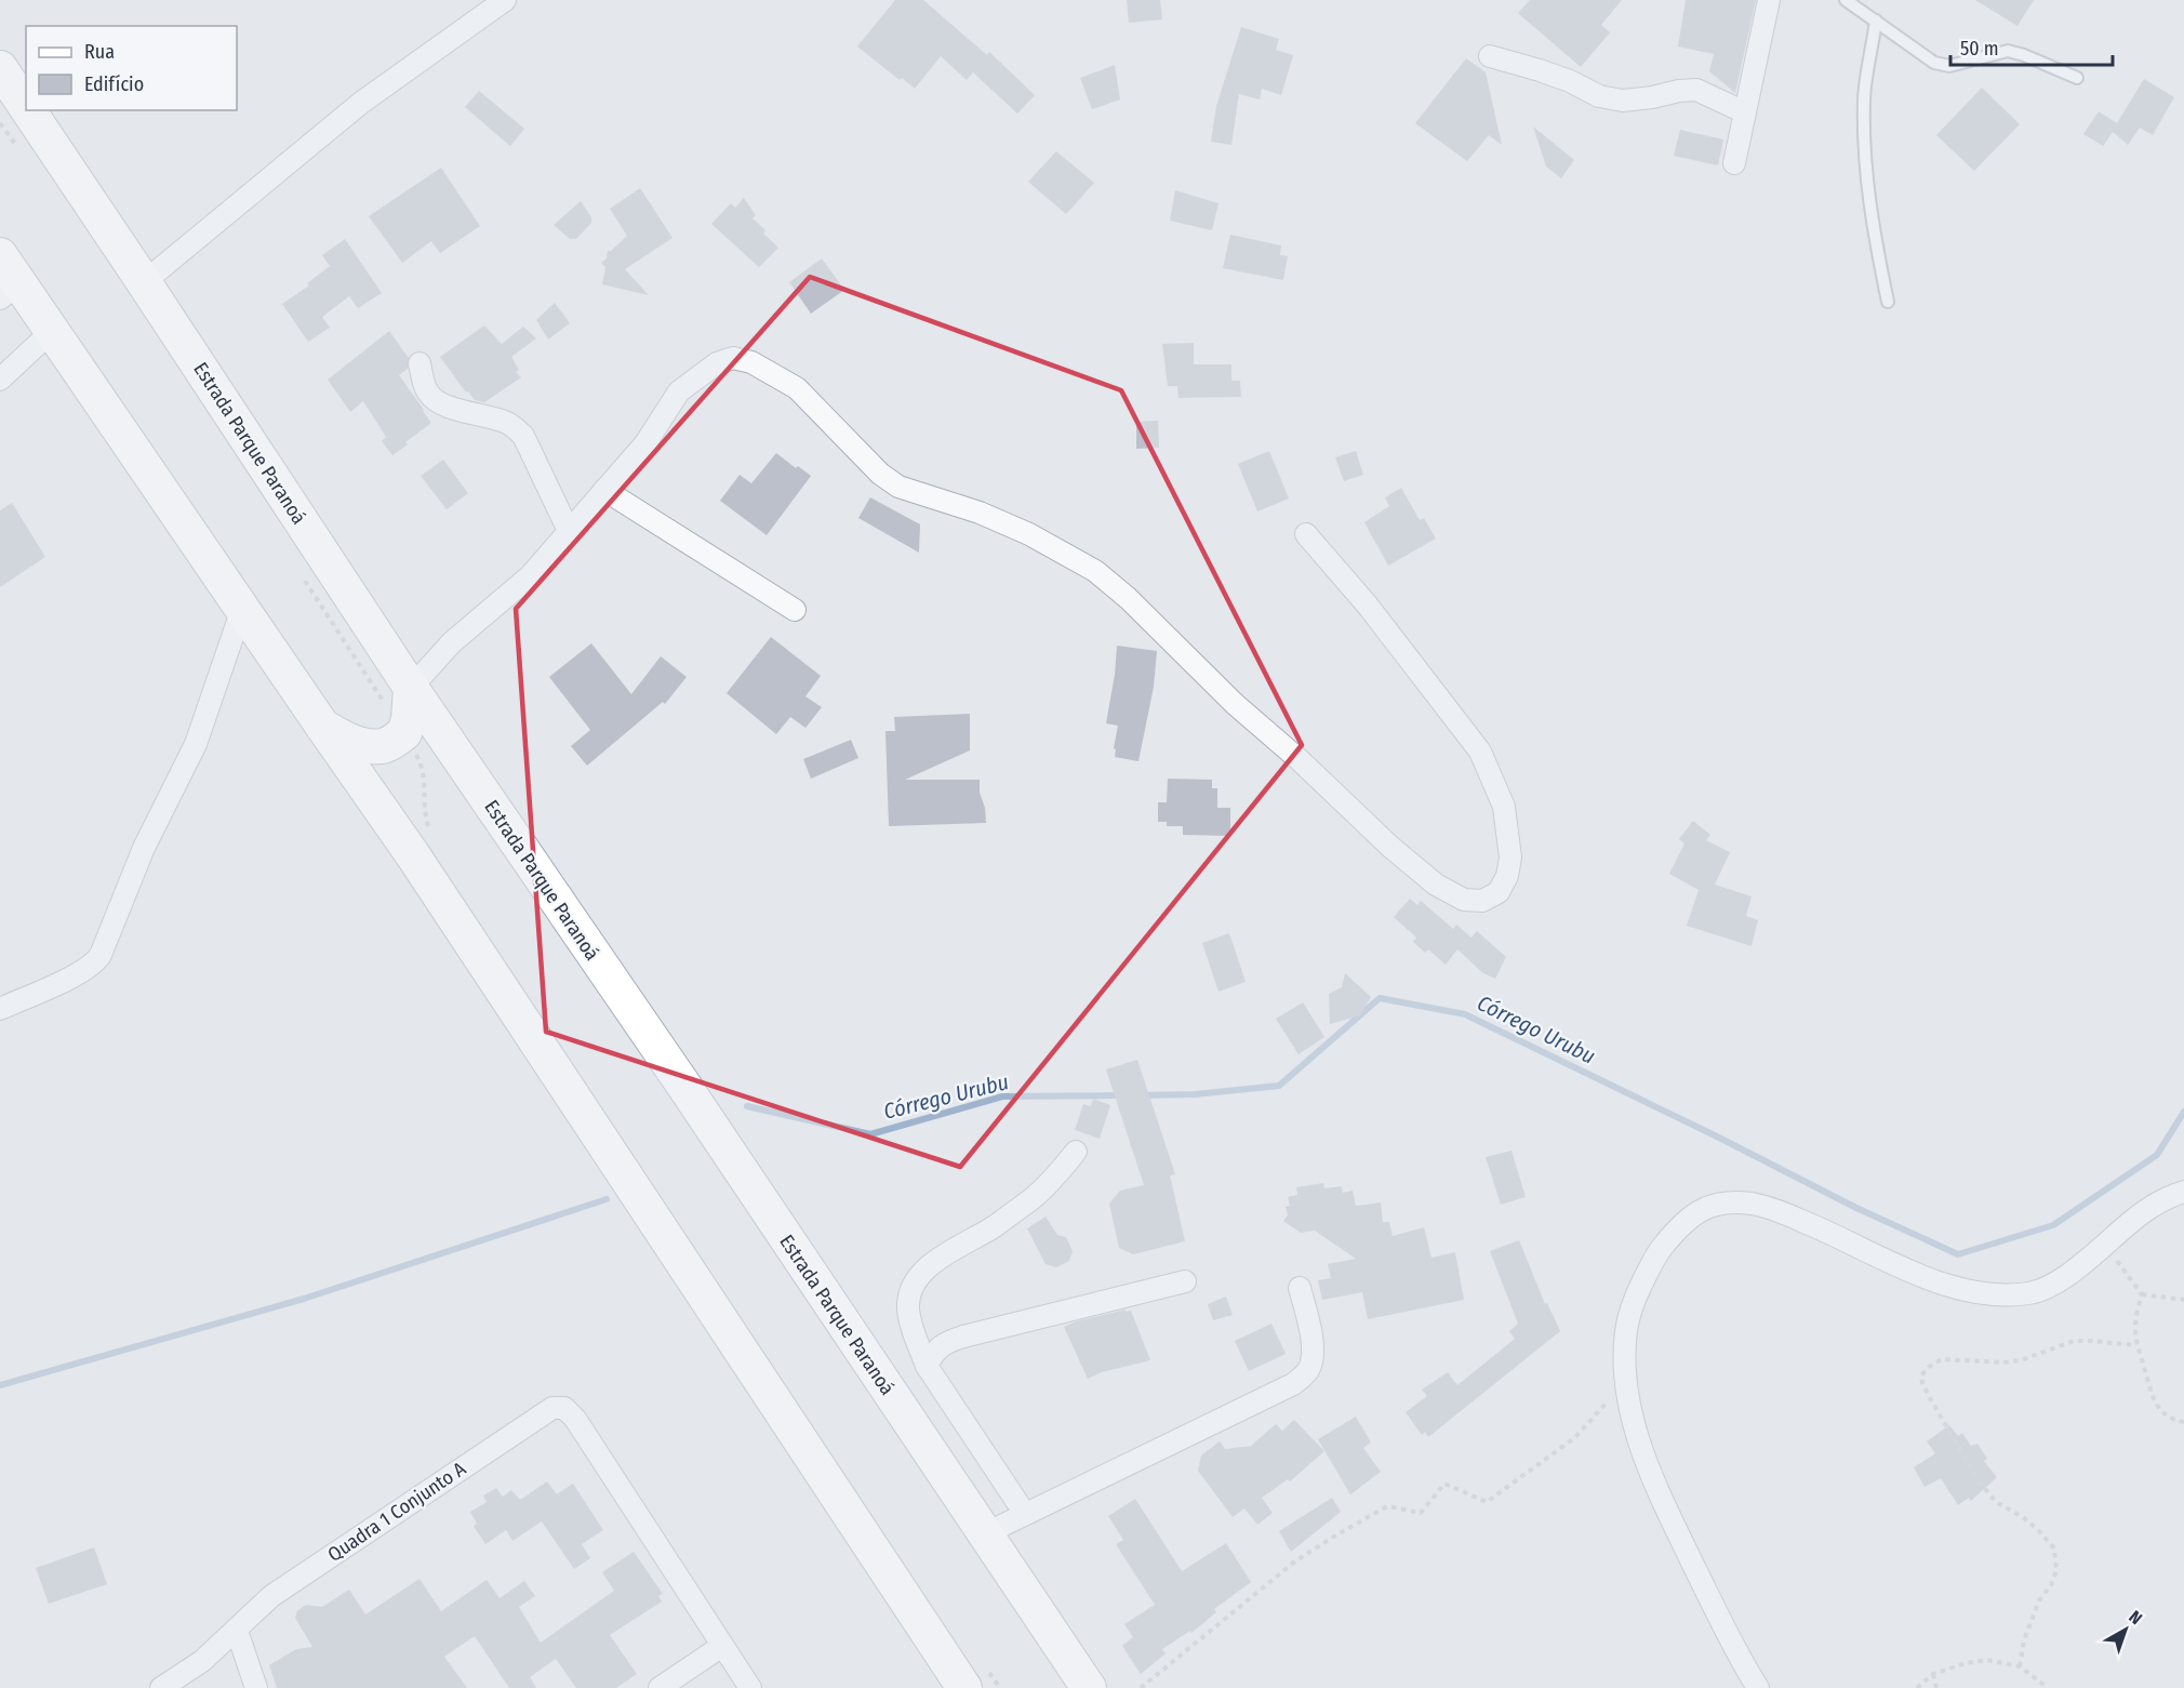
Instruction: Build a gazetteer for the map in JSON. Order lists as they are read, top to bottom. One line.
{"streets":{"main road":["Estrada Parque Paranoá"],"street":["Quadra 1 Conjunto A"]},"water":["Córrego Urubu"],"legend":["Rua","Edifício"],"scale_bar":"50 m","north":"top right"}
